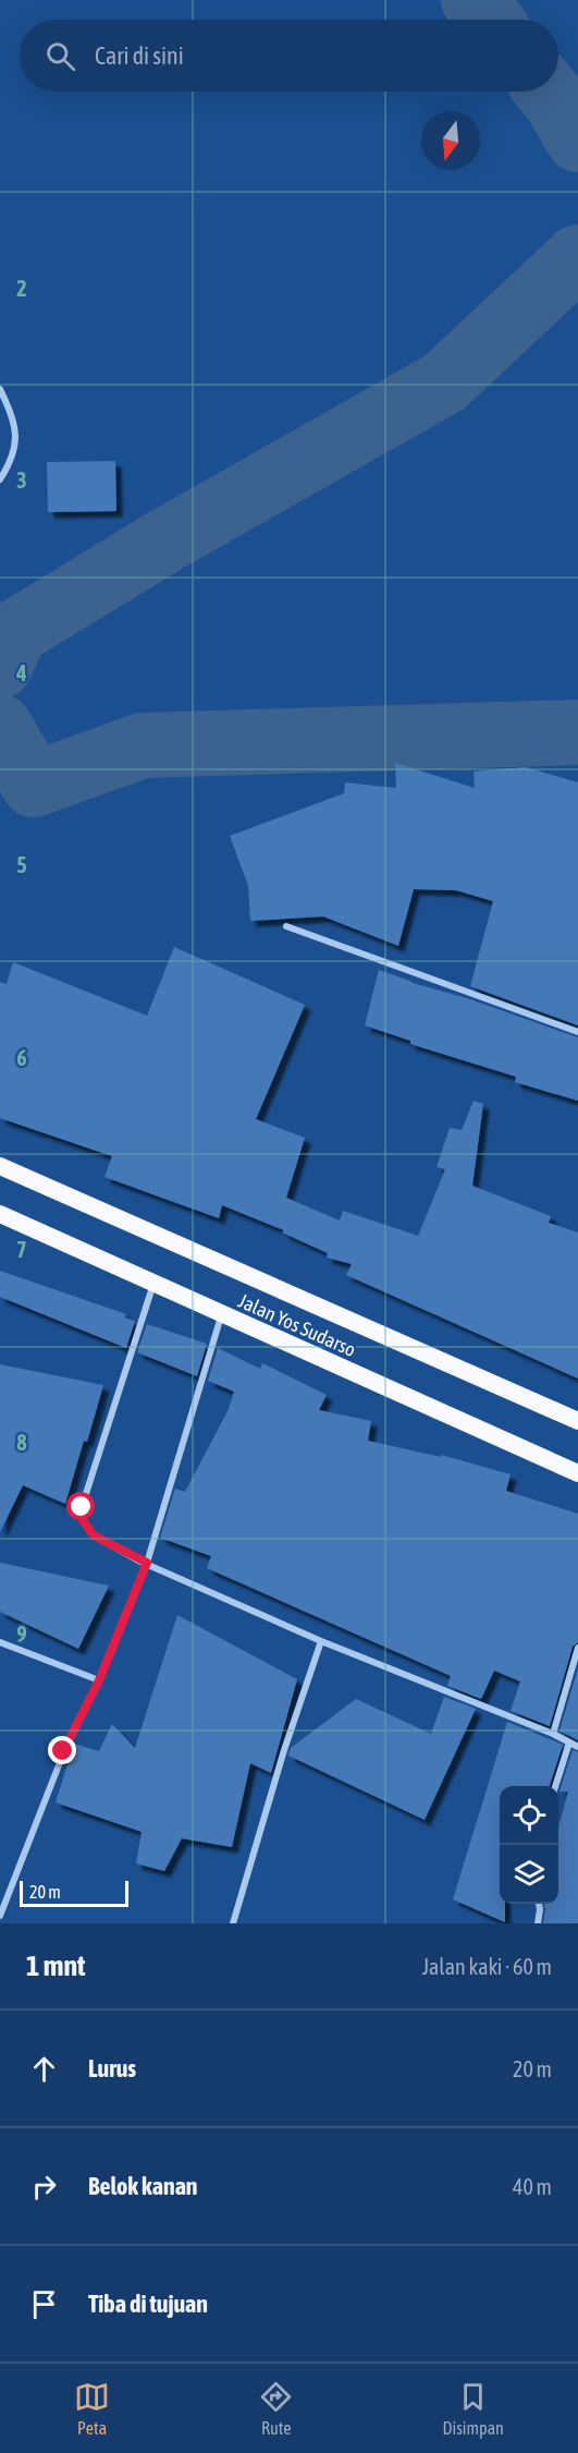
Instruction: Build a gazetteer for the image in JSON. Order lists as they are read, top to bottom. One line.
{"streets":{"highway":["Jalan Yos Sudarso"]},"scale_bar":"20 m","north":"bottom","page":{"search":"Cari di sini","scale":"20 m","heading":["1 mnt","Jalan kaki · 60 m"],"list":[["Lurus","20 m"],["Belok kanan","40 m"],"Tiba di tujuan"],"nav":["Peta","Rute","Disimpan"]},"grid":{"rows":["2","3","4","5","6","7","8","9"]}}
